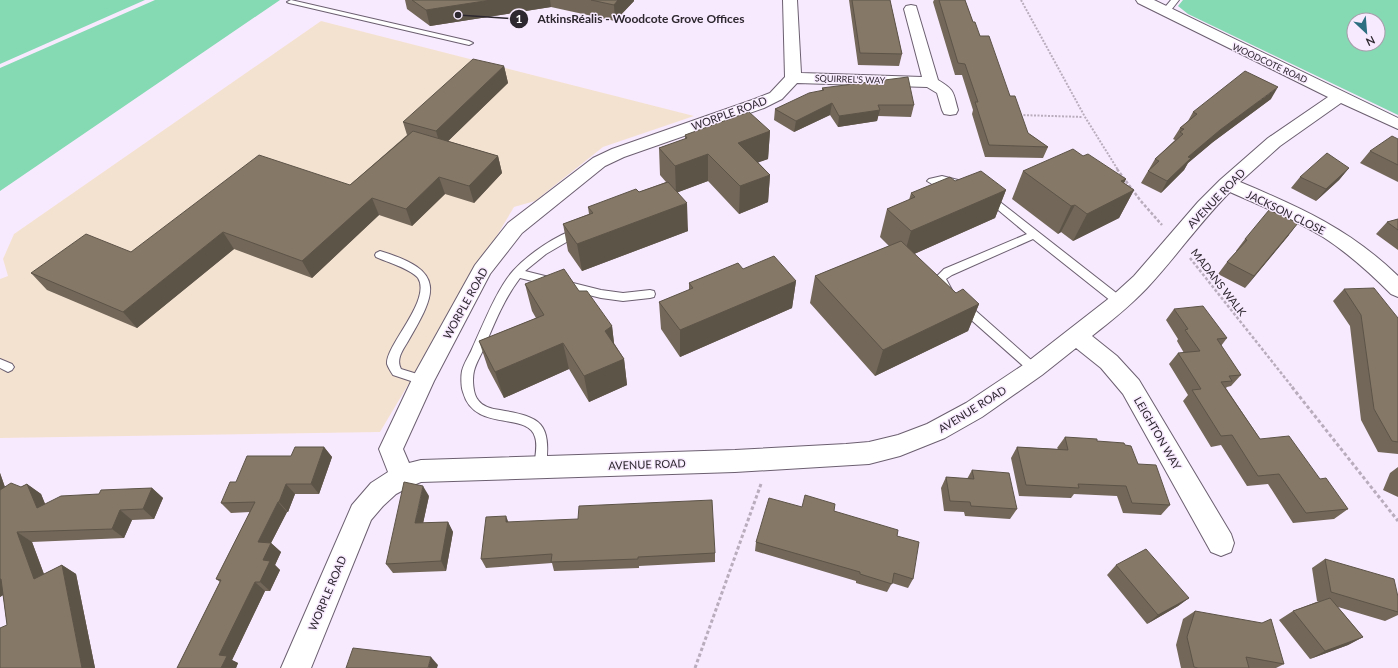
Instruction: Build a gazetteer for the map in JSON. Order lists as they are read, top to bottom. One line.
{"streets":{"street":["WOODCOTE ROAD","SQUIRREL'S WAY","WORPLE ROAD","AVENUE ROAD","JACKSON CLOSE","LEIGHTON WAY"],"path":["MADANS WALK"]},"crossings":[["WOODCOTE ROAD","AVENUE ROAD"],["SQUIRREL'S WAY","WORPLE ROAD"],["WORPLE ROAD","AVENUE ROAD"],["AVENUE ROAD","JACKSON CLOSE"],["AVENUE ROAD","MADANS WALK"],["AVENUE ROAD","LEIGHTON WAY"]],"places":["AtkinsRéalis - Woodcote Grove Offices"],"north":"bottom right"}
